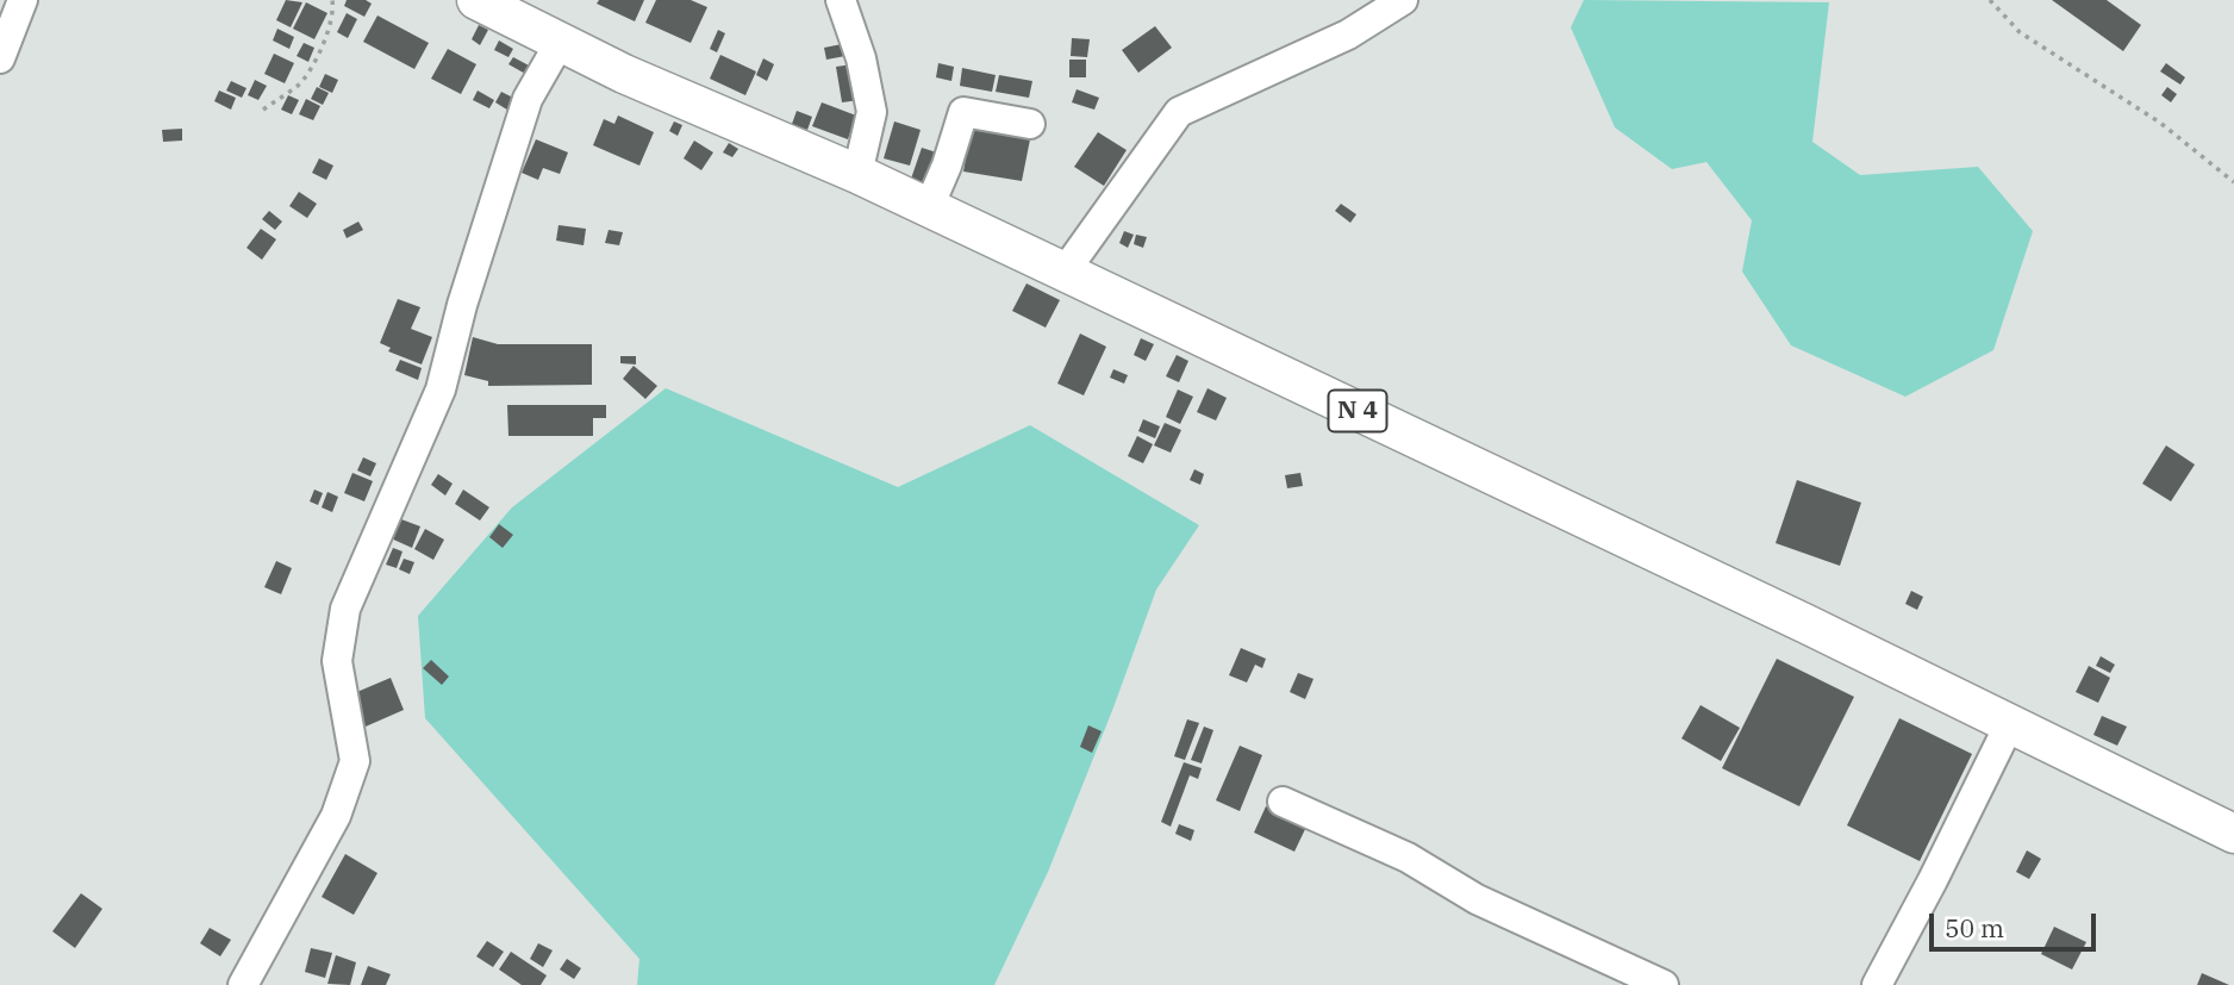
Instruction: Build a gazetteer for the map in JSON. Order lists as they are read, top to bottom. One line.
{"streets":{"main road":["N 4"]},"scale_bar":"50 m"}
